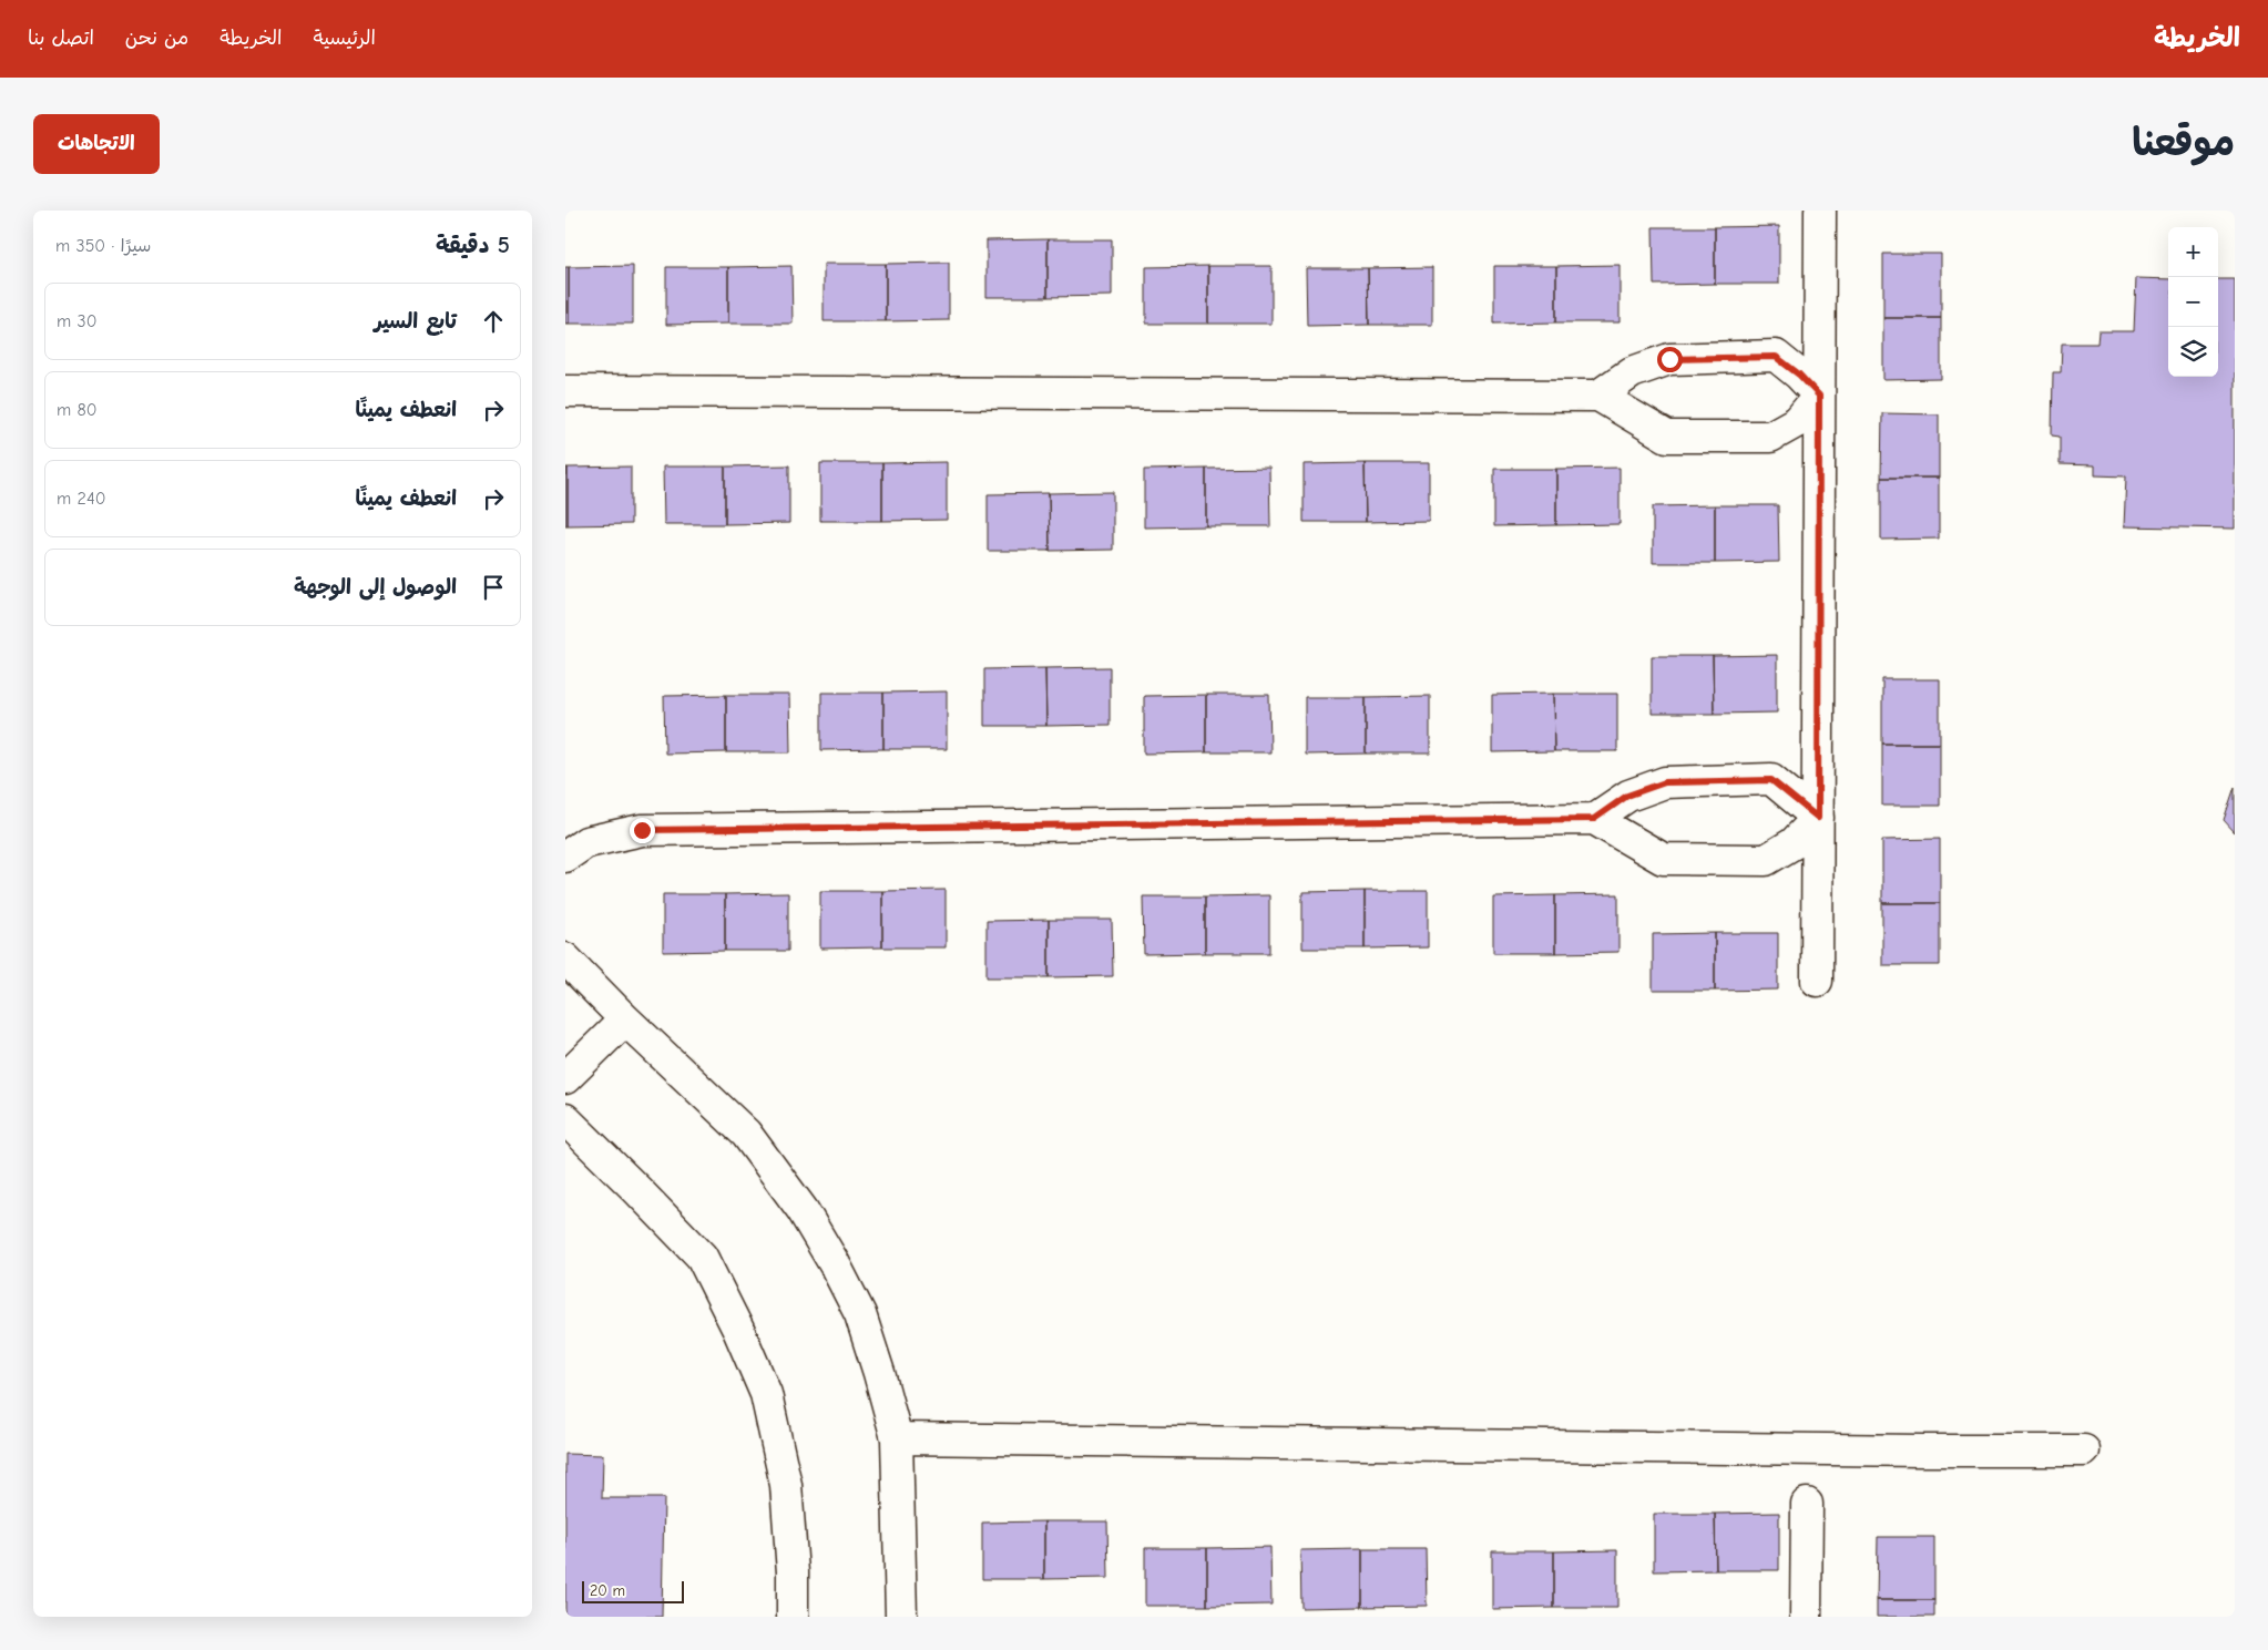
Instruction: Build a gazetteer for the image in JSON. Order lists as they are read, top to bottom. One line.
{"scale_bar":"20 m","page":{"header":"الخريطة","nav":["الرئيسية","الخريطة","من نحن","اتصل بنا"],"title":"موقعنا","buttons":"الاتجاهات","heading":["5 دقيقة","سيرًا · 350 m"],"map_buttons":["+","−"],"list":[["تابع السير","30 m"],["انعطف يمينًا","80 m"],["انعطف يمينًا","240 m"],"الوصول إلى الوجهة"],"scale":"20 m"}}
